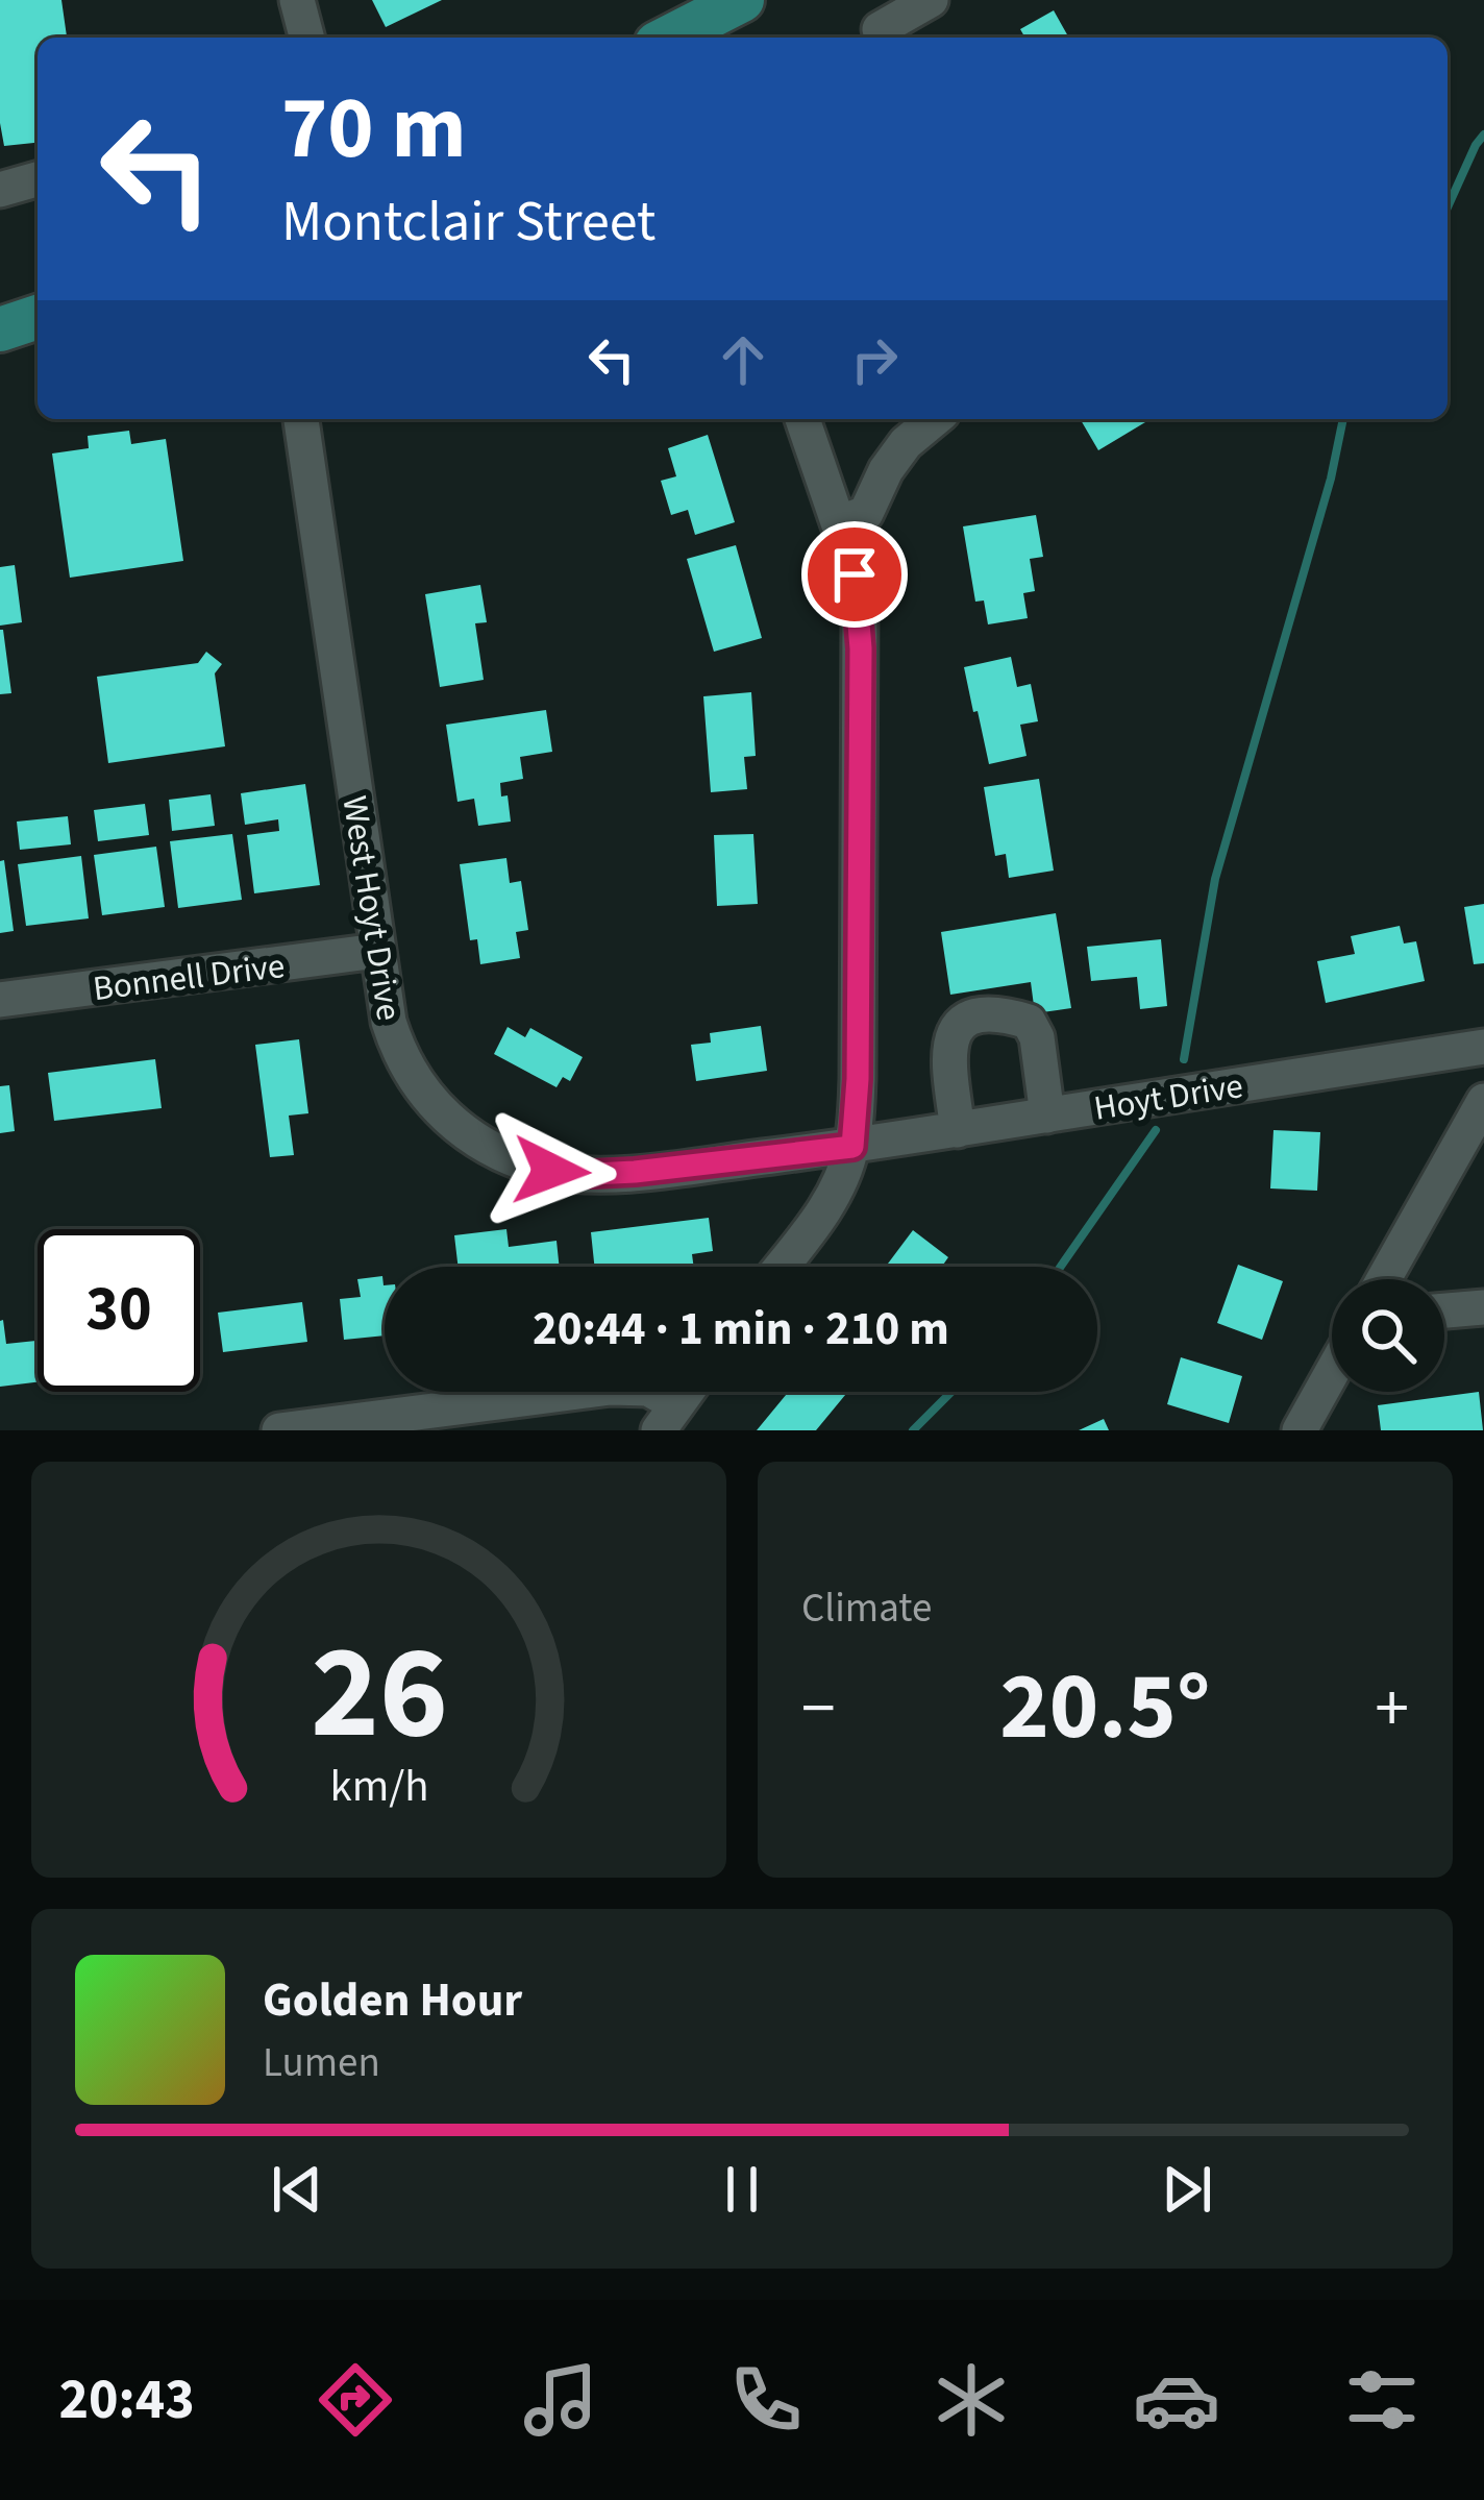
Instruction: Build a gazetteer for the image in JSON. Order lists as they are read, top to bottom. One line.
{"streets":{"street":["West Hoyt Drive","Bonnell Drive","Hoyt Drive"]},"crossings":[["West Hoyt Drive","Bonnell Drive"],["West Hoyt Drive","Hoyt Drive"]],"page":{"turn":["70 m","Montclair Street"],"limit":"30","trip":"20:44 · 1 min · 210 m","tile":"Climate","heat":["−","20.5°","+"],"song":["Golden Hour","Lumen"],"tabs":"20:43","gauge":["26","km/h"]}}
